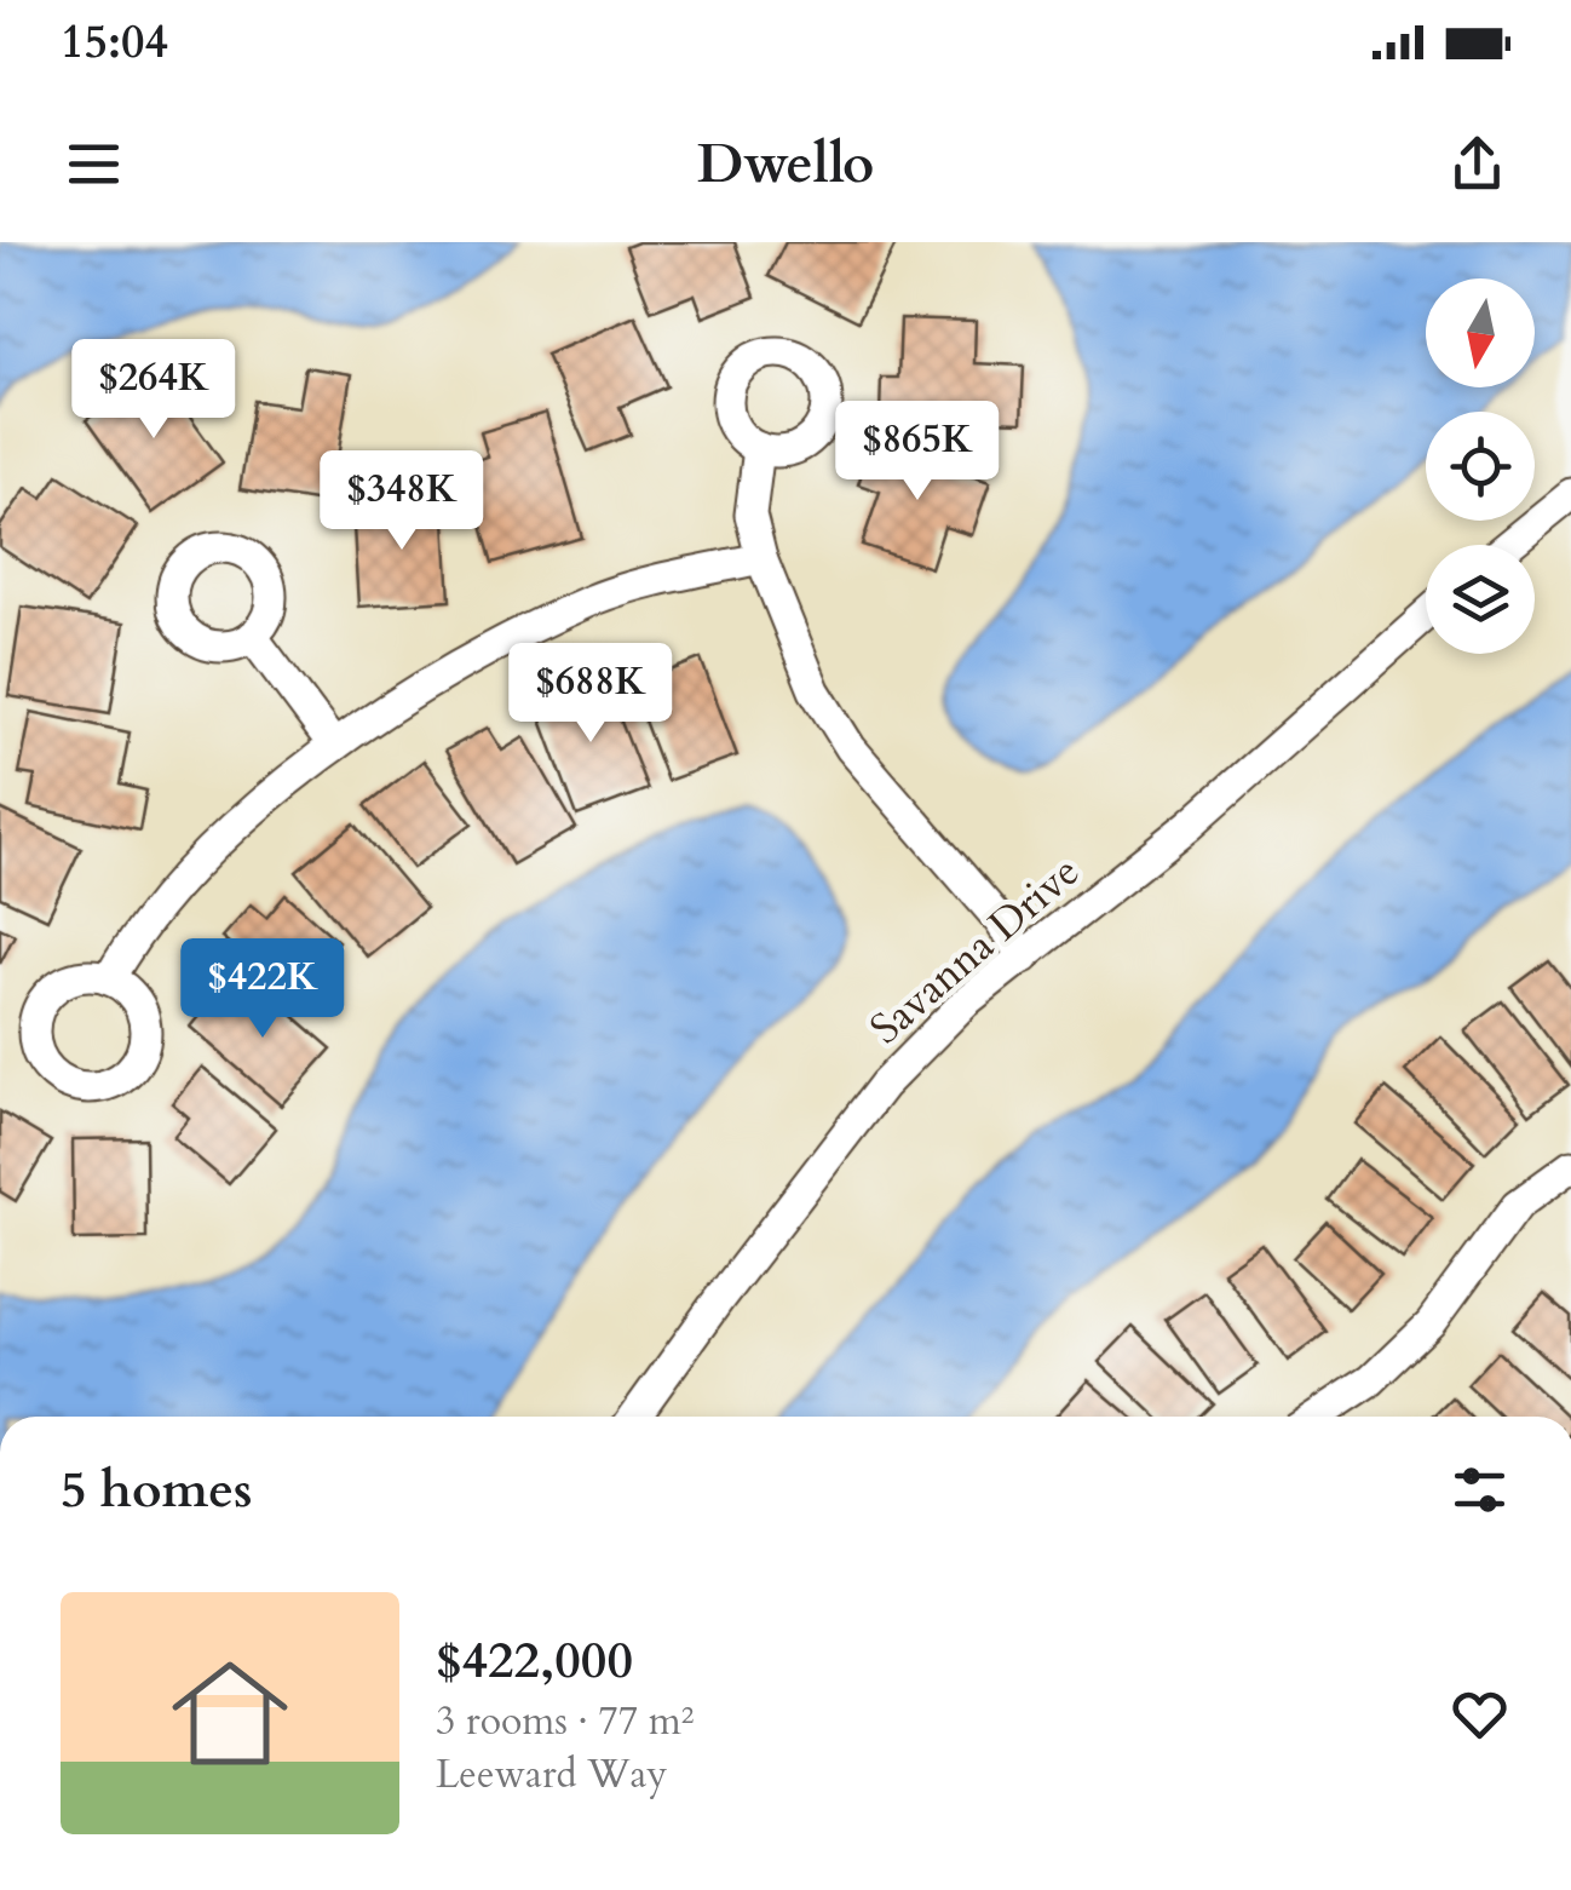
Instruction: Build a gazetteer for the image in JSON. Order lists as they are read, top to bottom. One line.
{"streets":{"street":["Savanna Drive"]},"north":"bottom","page":{"status":"15:04","header":"Dwello","price":["$264K","$865K","$348K","$688K","$422K"],"heading":"5 homes","list":[{"name":"$422,000","note":"3 rooms · 77 m² · Leeward Way"}]}}
